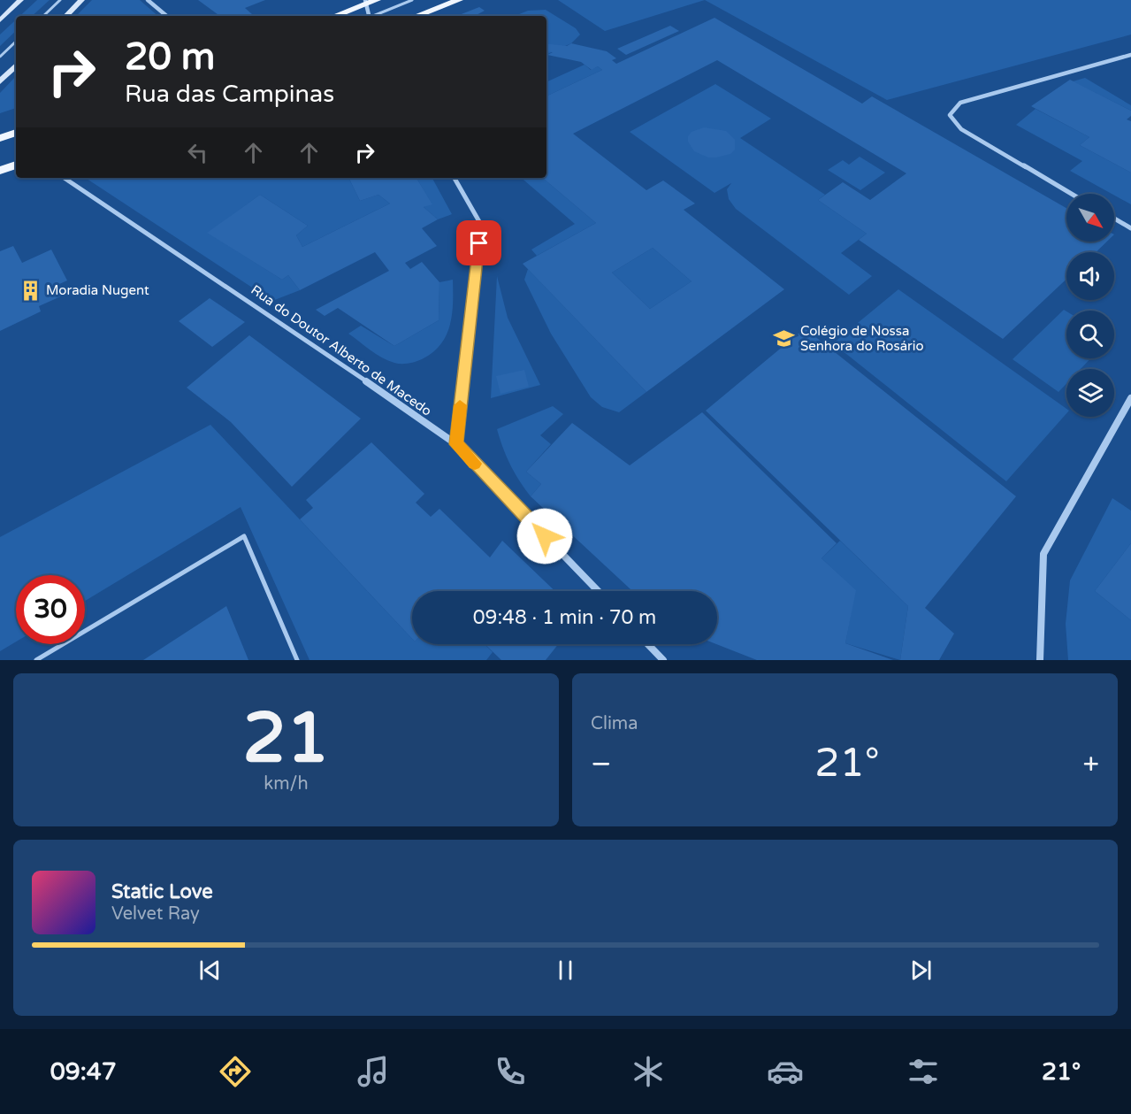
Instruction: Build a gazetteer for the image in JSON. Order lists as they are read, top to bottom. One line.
{"streets":{"street":["Rua do Doutor Alberto de Macedo"]},"places":{"building":["Moradia Nugent"],"school or university":["Colégio de Nossa Senhora do Rosário"]},"north":"bottom right","page":{"turn":["20 m","Rua das Campinas"],"limit":"30","trip":"09:48 · 1 min · 70 m","tile":[["21","km/h"],"Clima"],"heat":["−","21°","+"],"song":["Static Love","Velvet Ray"],"tabs":["09:47","21°"]}}
